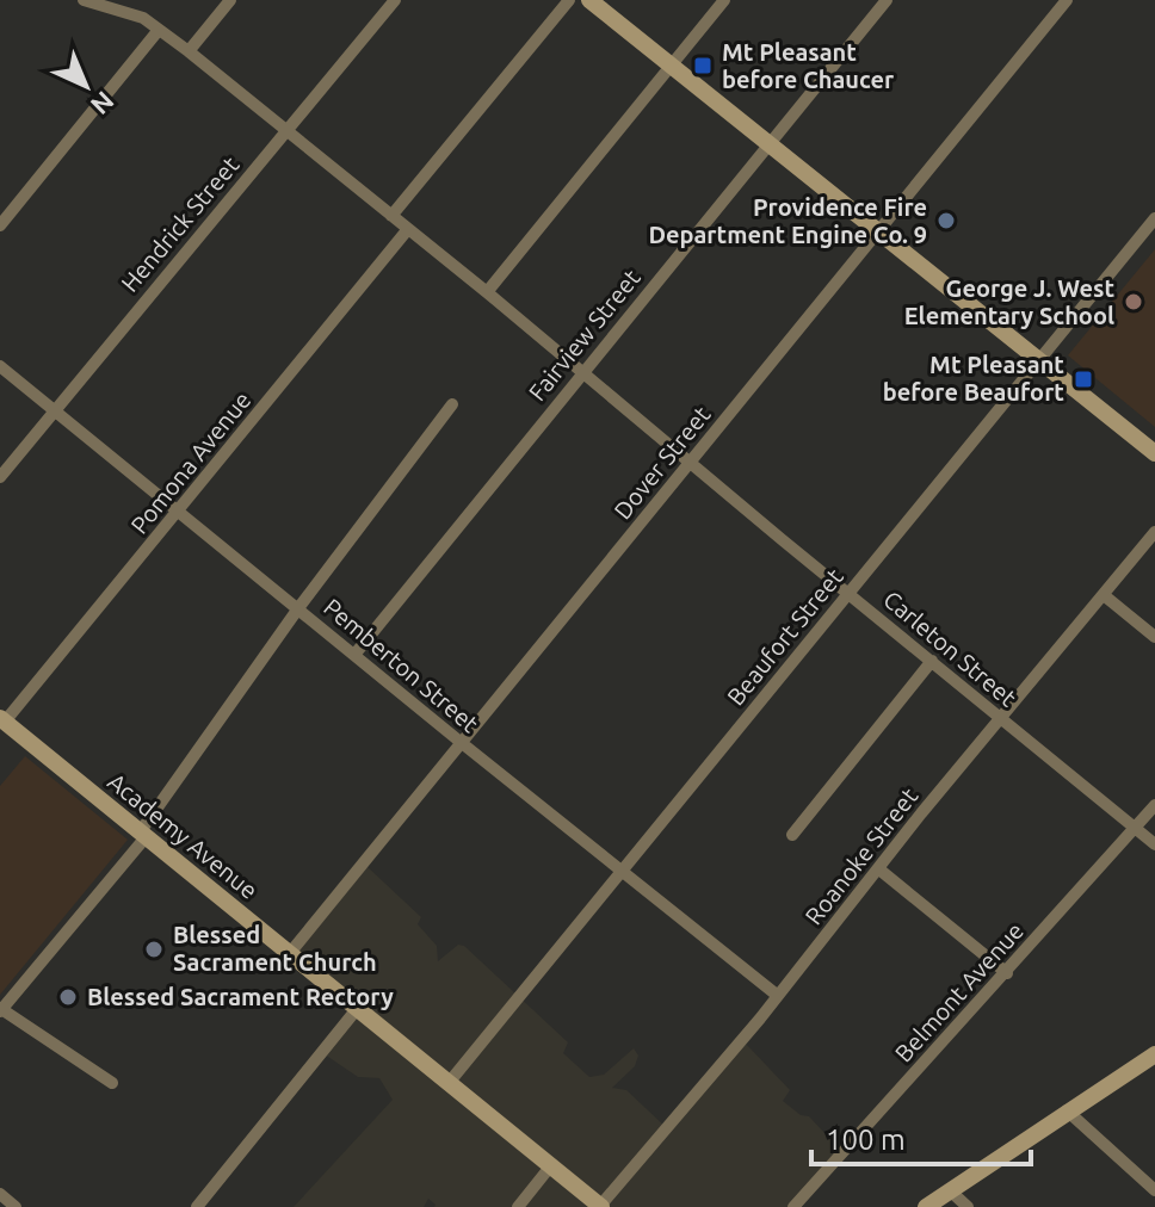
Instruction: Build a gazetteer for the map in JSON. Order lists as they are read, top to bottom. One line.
{"streets":{"main road":["Academy Avenue"],"street":["Hendrick Street","Fairview Street","Pomona Avenue","Dover Street","Beaufort Street","Carleton Street","Pemberton Street","Roanoke Street","Belmont Avenue"]},"crossings":[["Hendrick Street","Pemberton Street"],["Fairview Street","Carleton Street"],["Fairview Street","Pemberton Street"],["Pomona Avenue","Carleton Street"],["Pomona Avenue","Pemberton Street"],["Pomona Avenue","Academy Avenue"],["Dover Street","Carleton Street"],["Dover Street","Pemberton Street"],["Dover Street","Academy Avenue"],["Beaufort Street","Carleton Street"],["Beaufort Street","Pemberton Street"],["Beaufort Street","Academy Avenue"],["Carleton Street","Roanoke Street"],["Carleton Street","Belmont Avenue"],["Pemberton Street","Roanoke Street"],["Academy Avenue","Roanoke Street"]],"places":{"transit":["Mt Pleasant before Chaucer","Mt Pleasant before Beaufort"],"other":["Providence Fire Department Engine Co. 9","George J. West Elementary School","Blessed Sacrament Church","Blessed Sacrament Rectory"]},"scale_bar":"100 m","north":"bottom right"}
